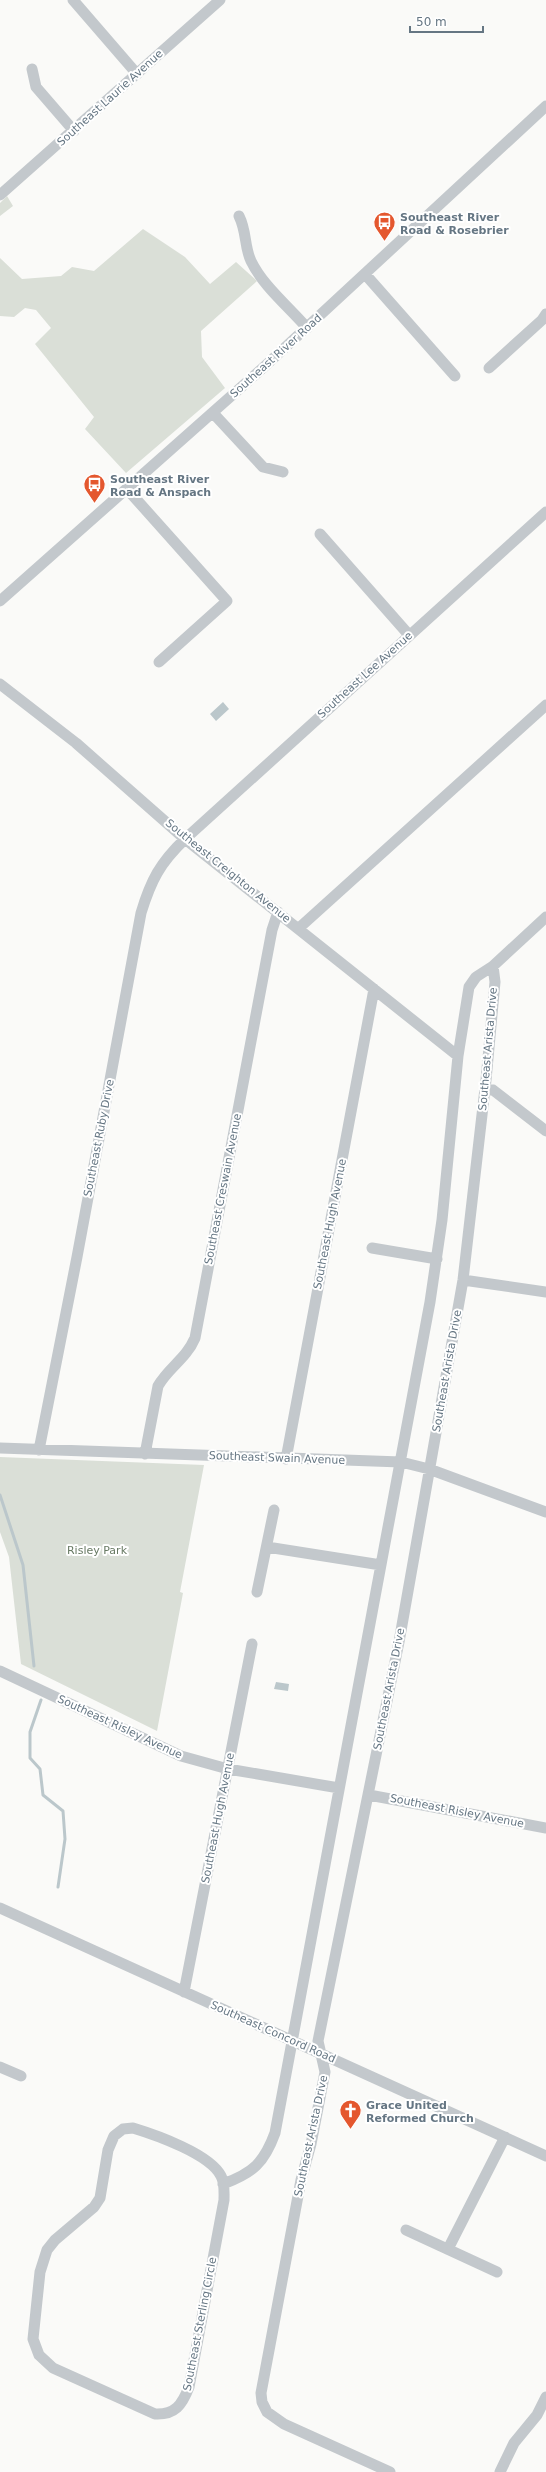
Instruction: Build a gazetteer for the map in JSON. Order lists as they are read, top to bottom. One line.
{"streets":{"street":["Southeast Laurie Avenue","Southeast River Road","Southeast Lee Avenue","Southeast Creighton Avenue","Southeast Arista Drive","Southeast Ruby Drive","Southeast Creswain Avenue","Southeast Hugh Avenue","Southeast Swain Avenue","Southeast Risley Avenue","Southeast Concord Road","Southeast Sterling Circle"]},"crossings":[["Southeast Lee Avenue","Southeast Creighton Avenue"],["Southeast Lee Avenue","Southeast Ruby Drive"],["Southeast Creighton Avenue","Southeast Ruby Drive"],["Southeast Creighton Avenue","Southeast Creswain Avenue"],["Southeast Creighton Avenue","Southeast Hugh Avenue"],["Southeast Arista Drive","Southeast Swain Avenue"],["Southeast Arista Drive","Southeast Risley Avenue"],["Southeast Arista Drive","Southeast Concord Road"],["Southeast Ruby Drive","Southeast Swain Avenue"],["Southeast Creswain Avenue","Southeast Swain Avenue"],["Southeast Hugh Avenue","Southeast Swain Avenue"],["Southeast Hugh Avenue","Southeast Risley Avenue"],["Southeast Hugh Avenue","Southeast Concord Road"]],"parks":["Risley Park"],"places":{"bus stop":["Southeast River Road & Rosebrier","Southeast River Road & Anspach"],"church":["Grace United Reformed Church"]},"scale_bar":"50 m"}
